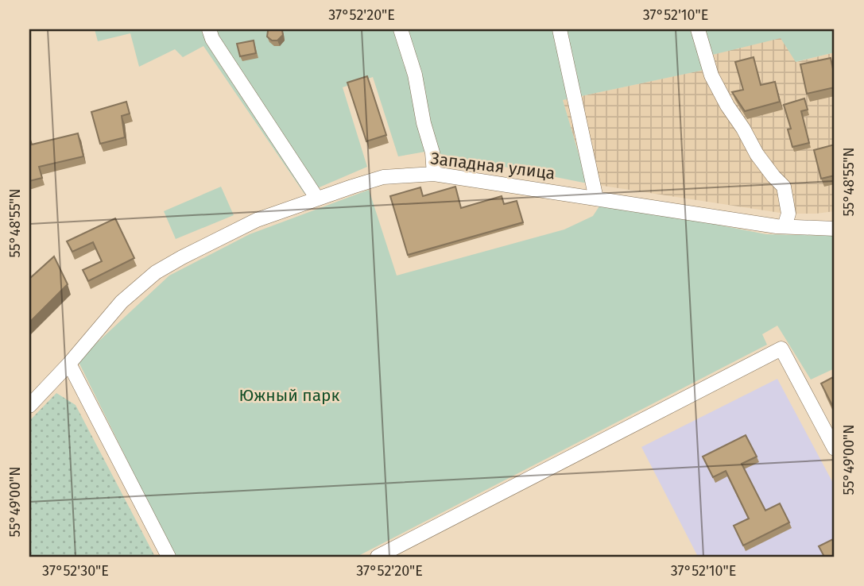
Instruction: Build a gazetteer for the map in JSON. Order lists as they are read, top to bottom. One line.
{"streets":{"street":["Западная улица"]},"parks":["Южный парк"],"coordinates":["37°52'20\"E","37°52'10\"E","55°48'55\"N","55°49'00\"N","37°52'30\"E"]}
